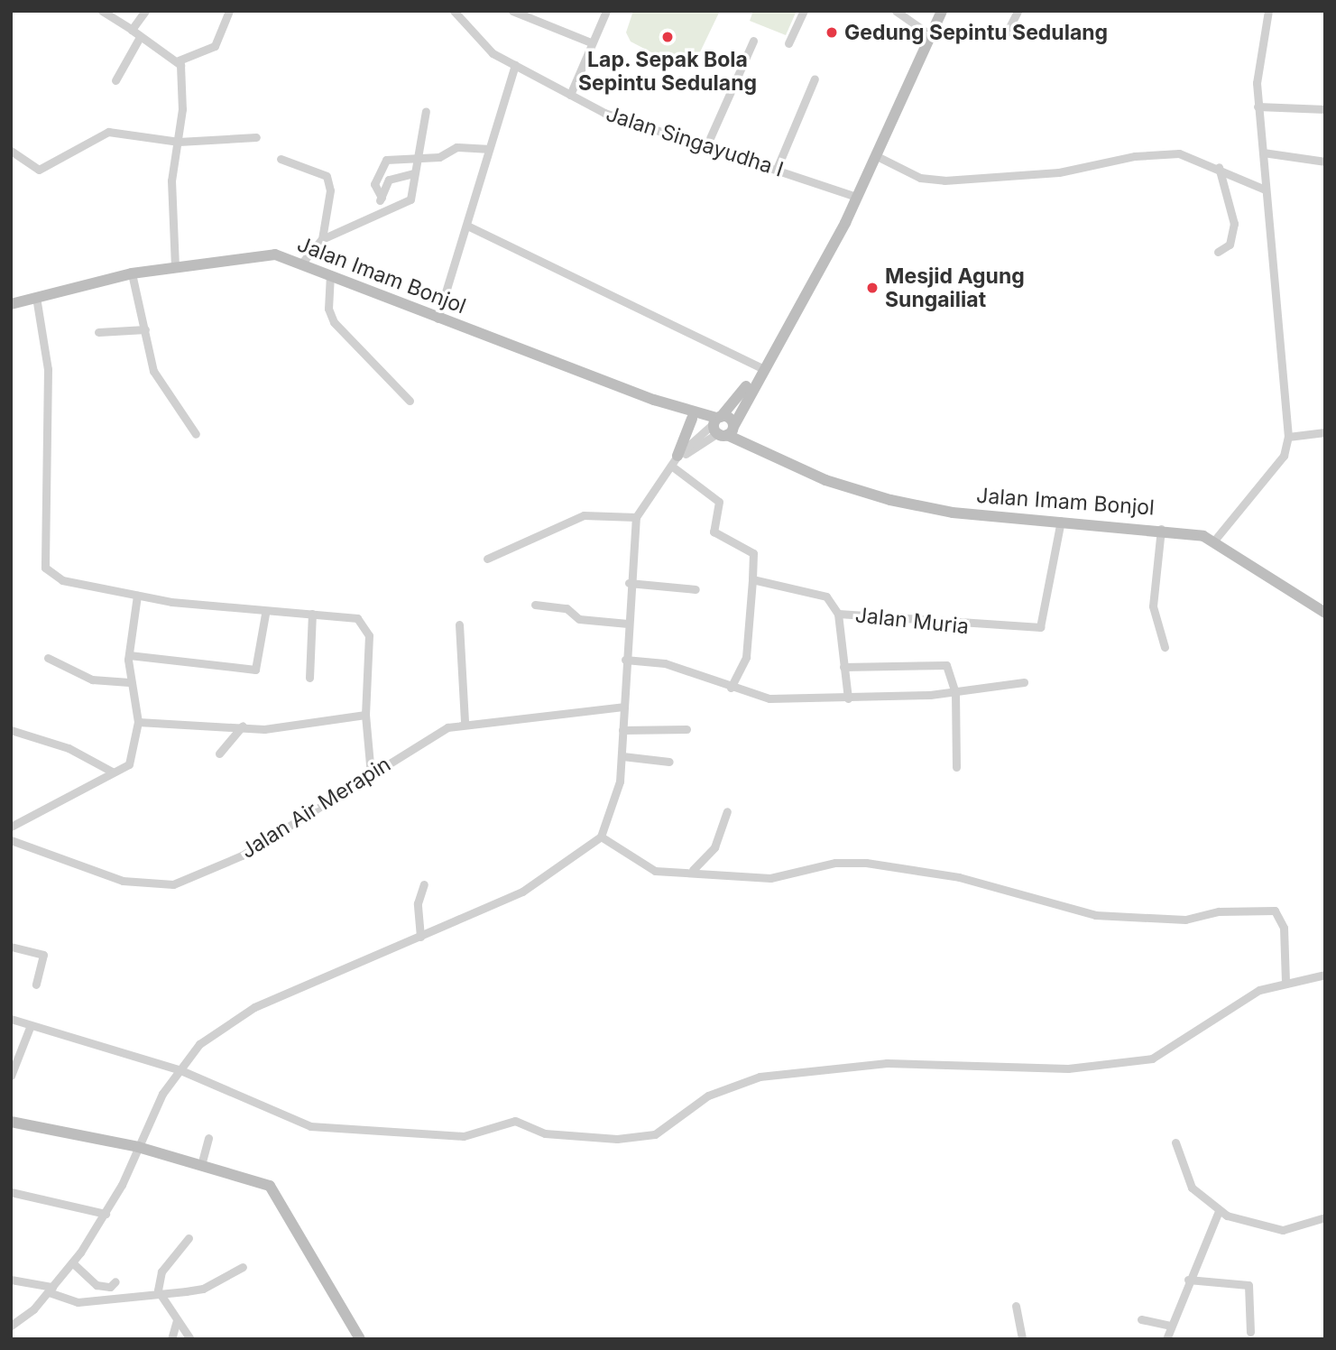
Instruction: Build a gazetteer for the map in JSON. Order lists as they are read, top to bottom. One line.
{"streets":{"main road":["Jalan Imam Bonjol"],"street":["Jalan Singayudha I","Jalan Muria","Jalan Air Merapin"]},"crossings":[["Jalan Imam Bonjol","Jalan Muria"]],"places":["Gedung Sepintu Sedulang","Lap. Sepak Bola Sepintu Sedulang","Mesjid Agung Sungailiat"]}
